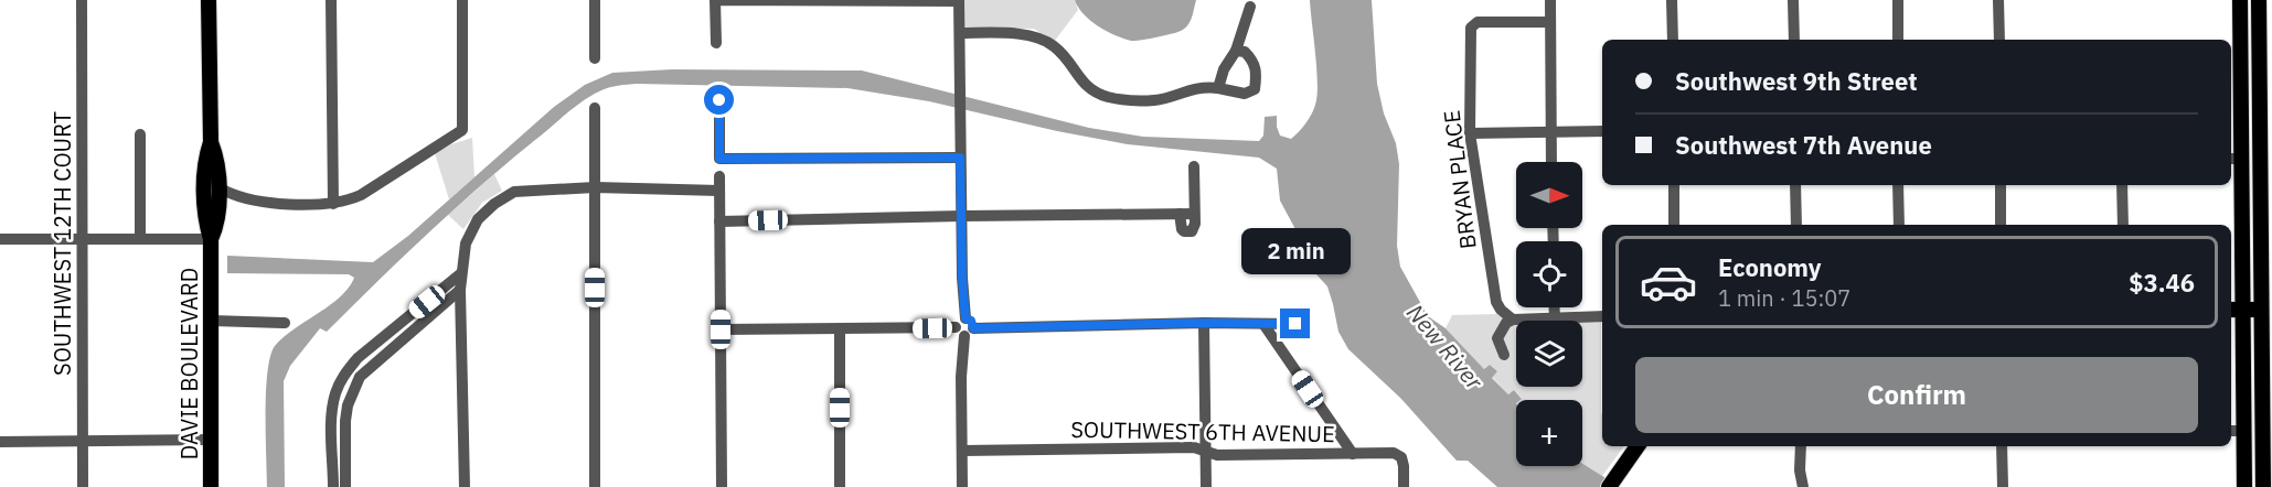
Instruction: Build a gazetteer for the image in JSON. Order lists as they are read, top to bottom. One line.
{"streets":{"main road":["DAVIE BOULEVARD"],"street":["BRYAN PLACE","SOUTHWEST 12TH COURT","SOUTHWEST 6TH AVENUE"]},"water":["New River"],"north":"right","page":{"banner":["Southwest 9th Street","Southwest 7th Avenue"],"map_buttons":"+","bubble":"2 min","list":[{"name":"Economy","note":"1 min · 15:07","value":"$3.46"}],"buttons":"Confirm"}}
